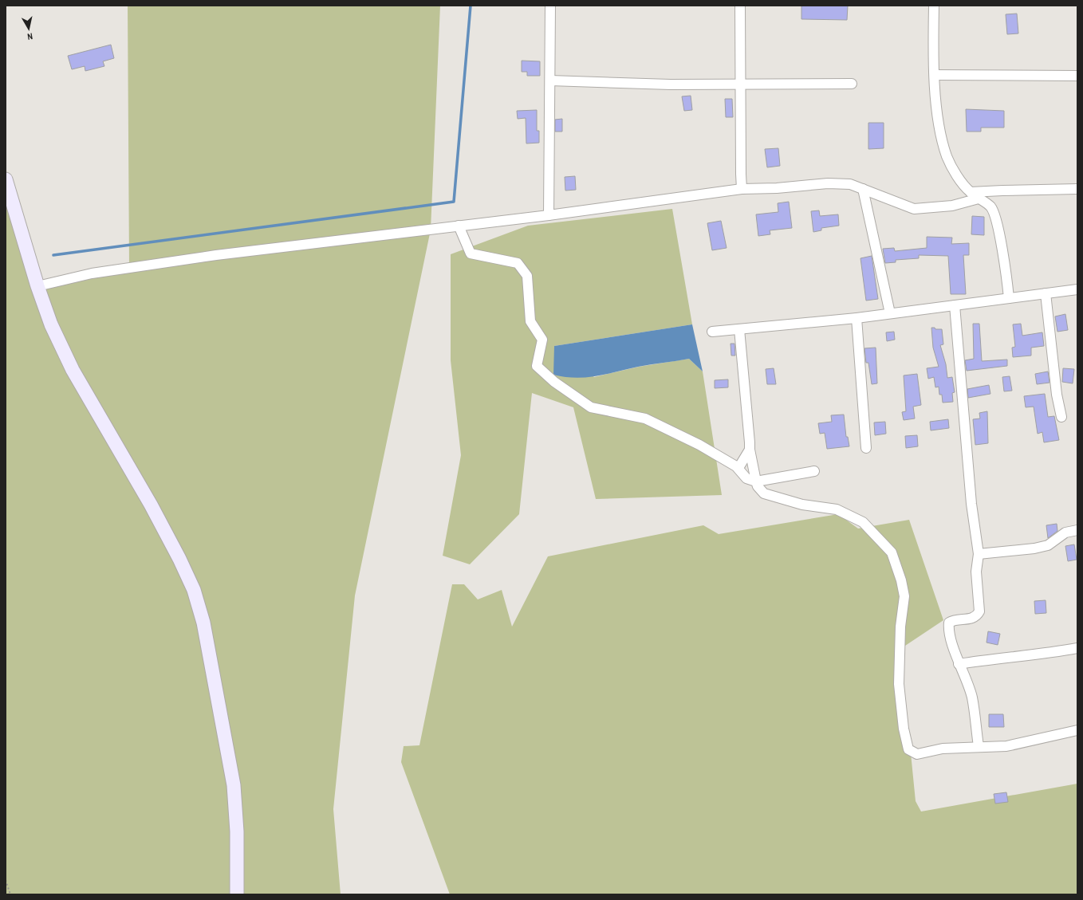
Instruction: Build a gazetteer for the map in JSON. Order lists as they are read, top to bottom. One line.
{"north":"bottom"}
